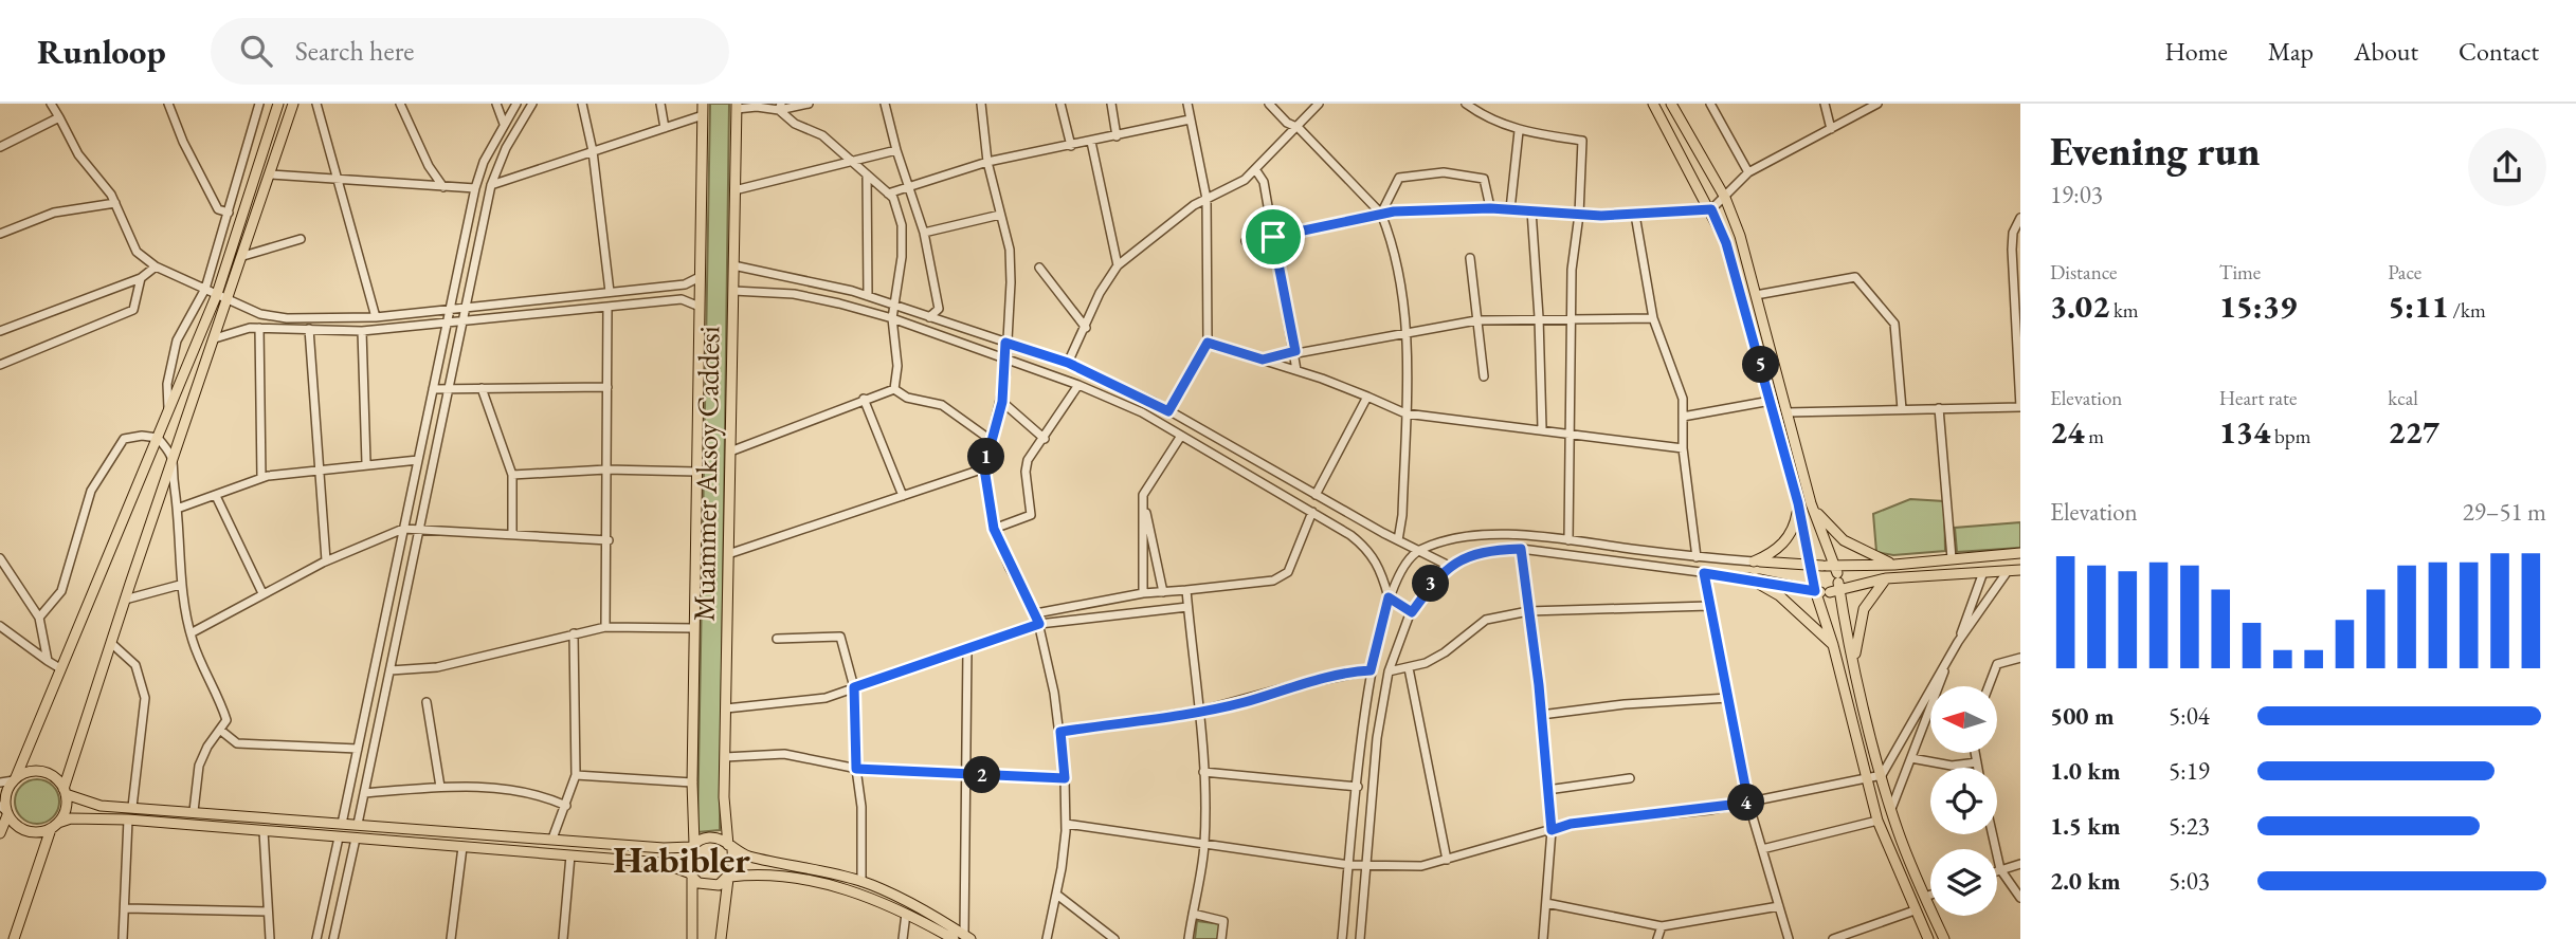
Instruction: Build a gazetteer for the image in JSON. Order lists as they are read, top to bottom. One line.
{"streets":{"main road":["Muammer Aksoy Caddesi"]},"districts":["Habibler"],"north":"left","page":{"header":"Runloop","search":"Search here","nav":["Home","Map","About","Contact"],"heading":["Evening run","19:03"],"stats":[["Distance","3.02 km"],["Time","15:39"],["Pace","5:11 /km"],["Elevation","24 m"],["Heart rate","134 bpm"],["kcal","227"]],"pins":["5","1","3","2","4"],"chart":["Elevation","29–51 m"],"list":[{"name":"500 m","note":"5:04"},{"name":"1.0 km","note":"5:19"},{"name":"1.5 km","note":"5:23"},{"name":"2.0 km","note":"5:03"}]}}
